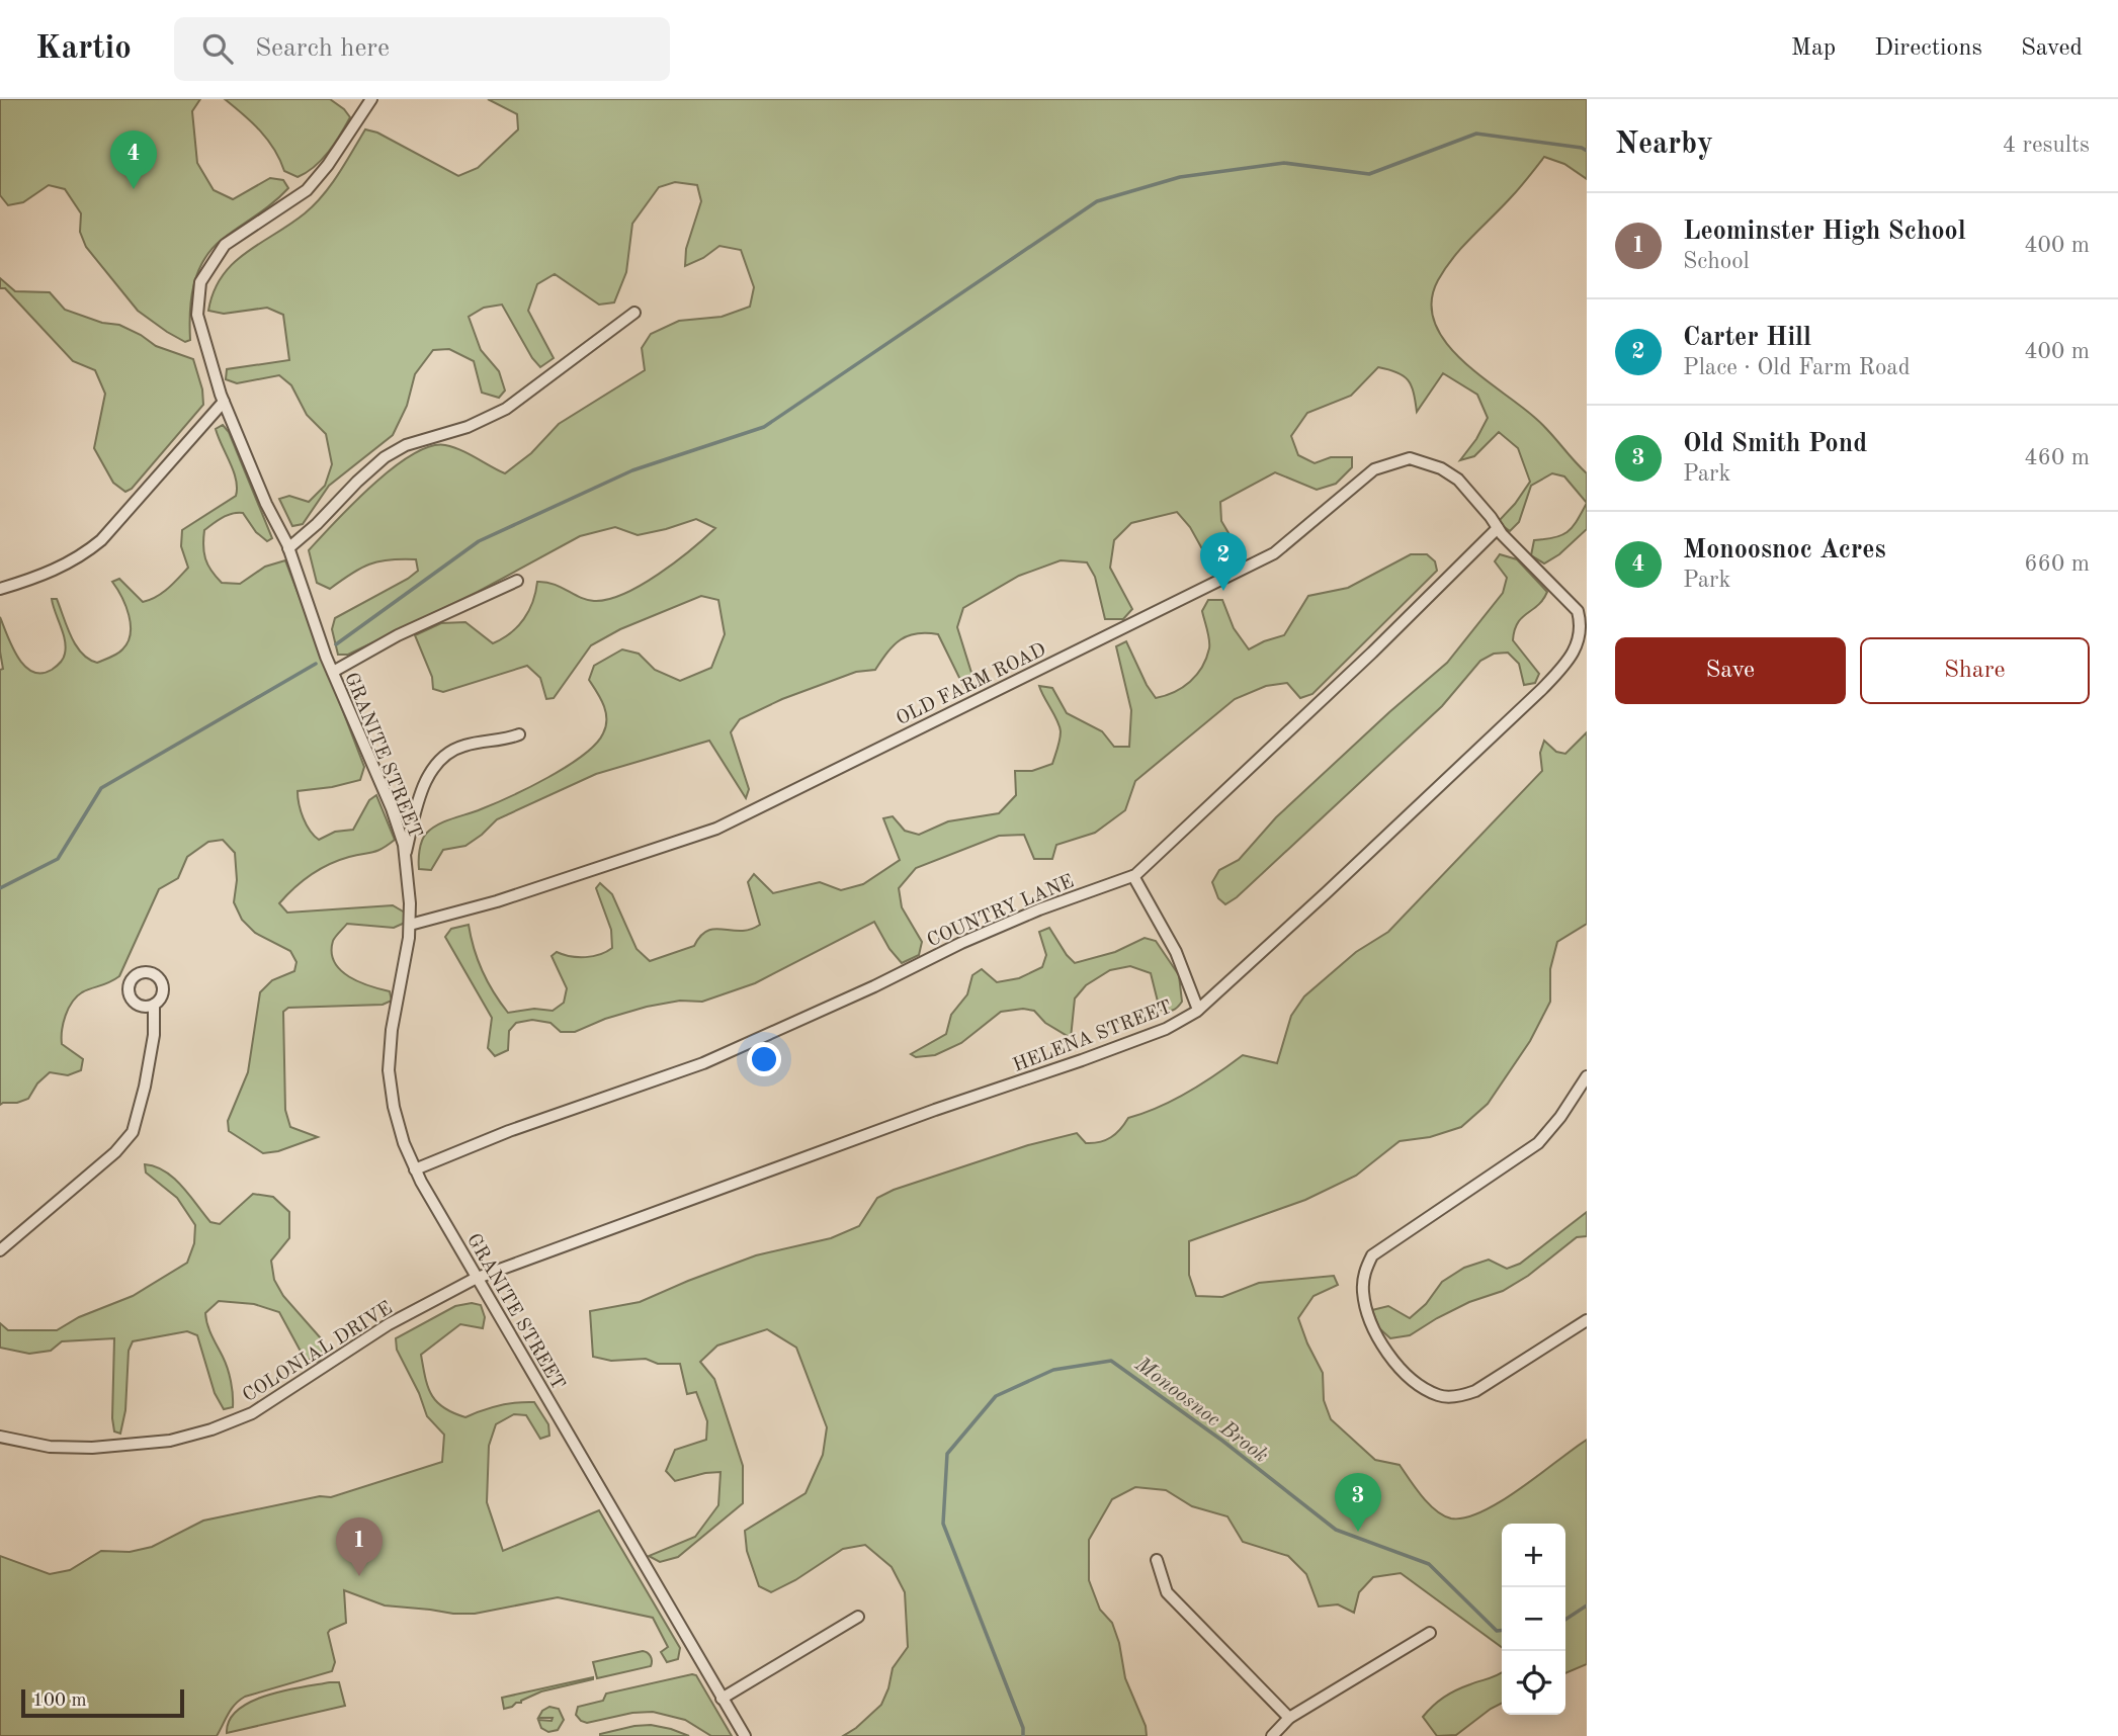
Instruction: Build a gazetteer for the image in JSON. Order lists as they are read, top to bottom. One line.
{"streets":{"street":["OLD FARM ROAD","GRANITE STREET","COUNTRY LANE","HELENA STREET","COLONIAL DRIVE"]},"crossings":[["OLD FARM ROAD","GRANITE STREET"],["OLD FARM ROAD","COUNTRY LANE"],["OLD FARM ROAD","HELENA STREET"],["GRANITE STREET","COUNTRY LANE"],["GRANITE STREET","HELENA STREET"],["GRANITE STREET","COLONIAL DRIVE"],["COUNTRY LANE","HELENA STREET"],["HELENA STREET","COLONIAL DRIVE"]],"water":["Monoosnoc Brook"],"scale_bar":"100 m","page":{"header":"Kartio","search":"Search here","nav":["Map","Directions","Saved"],"heading":["Nearby","4 results"],"pins":["4","2","3","1"],"list":[{"mark":"1","name":"Leominster High School","note":"School","value":"400 m"},{"mark":"2","name":"Carter Hill","note":"Place · Old Farm Road","value":"400 m"},{"mark":"3","name":"Old Smith Pond","note":"Park","value":"460 m"},{"mark":"4","name":"Monoosnoc Acres","note":"Park","value":"660 m"}],"buttons":["Save","Share"],"map_buttons":["+","−"],"scale":"100 m"}}
